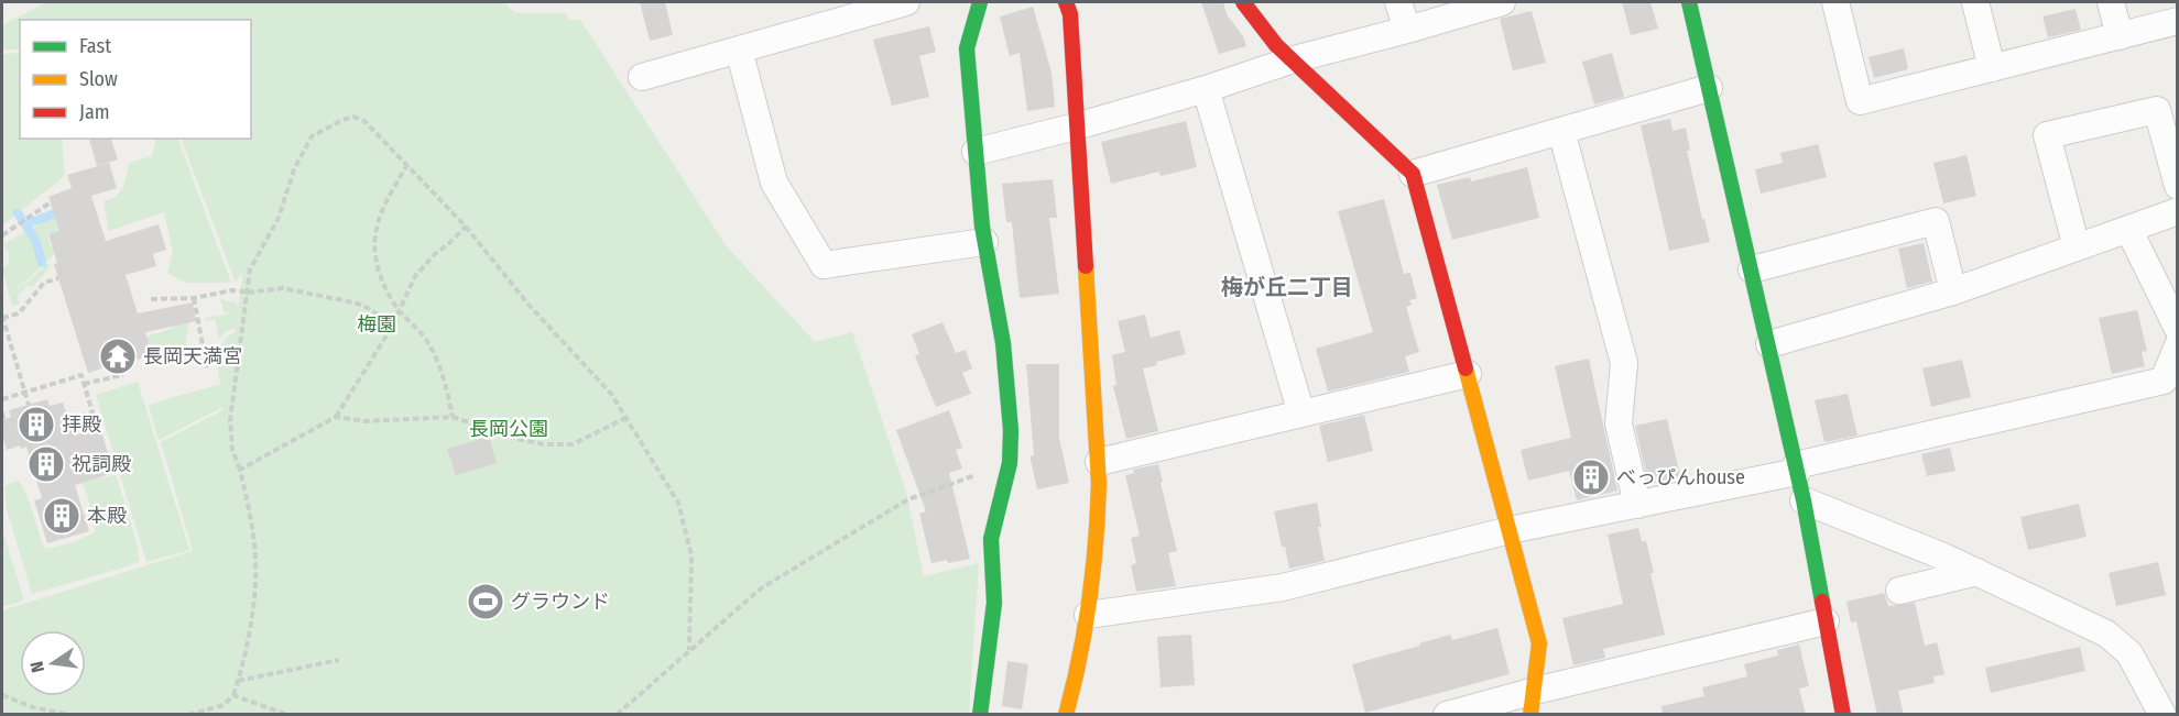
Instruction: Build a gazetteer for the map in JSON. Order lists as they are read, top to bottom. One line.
{"districts":["梅が丘二丁目"],"parks":["梅園","長岡公園"],"places":{"temple":["長岡天満宮"],"building":["拝殿","祝詞殿","べっぴんhouse","本殿"],"sports":["グラウンド"]},"legend":["Fast","Slow","Jam"],"north":"left"}
